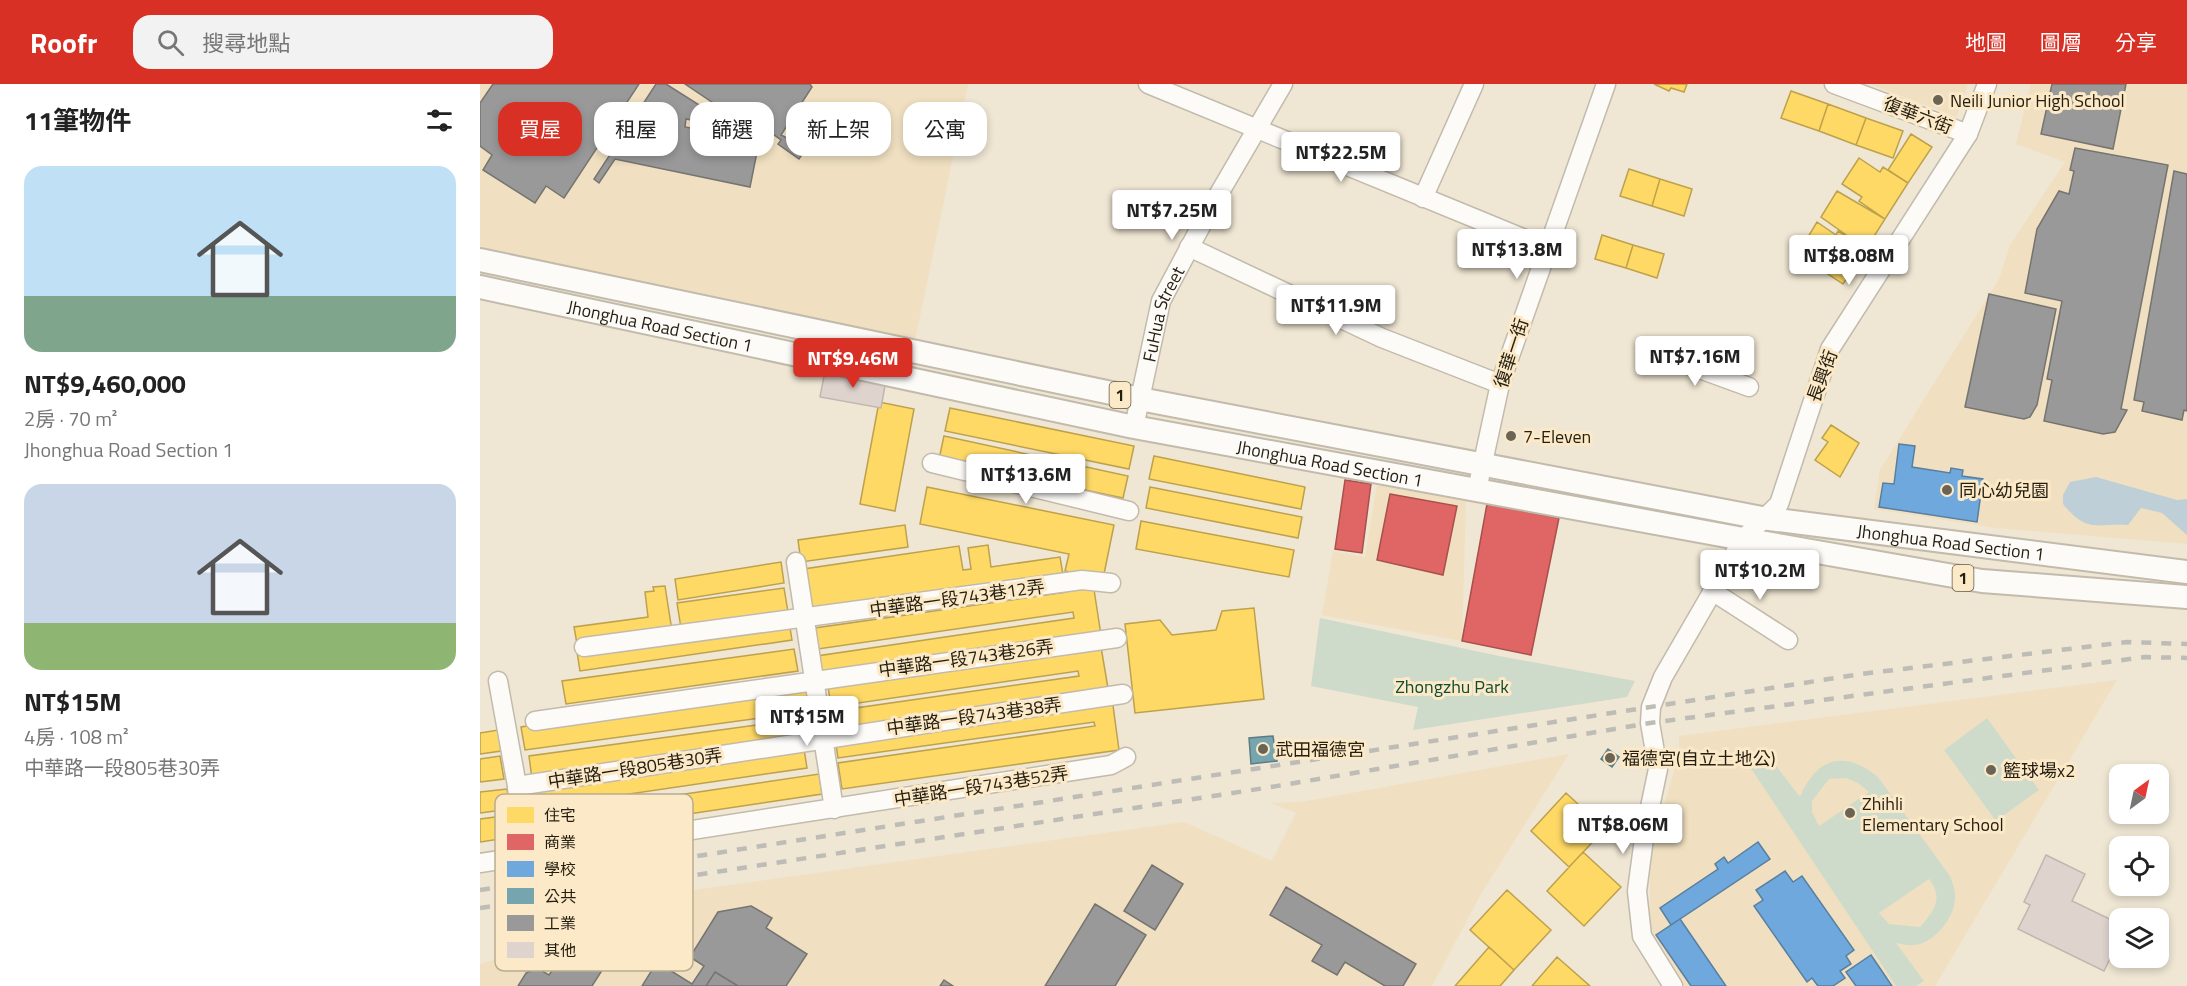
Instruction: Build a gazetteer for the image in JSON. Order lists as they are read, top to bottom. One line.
{"streets":{"main road":["Jhonghua Road Section 1","1"],"street":["復華六街","FuHua Street","復華一街","長興街","中華路一段743巷12弄","中華路一段743巷26弄","中華路一段743巷38弄","中華路一段805巷30弄","中華路一段743巷52弄"]},"crossings":[["復華六街","長興街"],["FuHua Street","Jhonghua Road Section 1"],["Jhonghua Road Section 1","復華一街"],["Jhonghua Road Section 1","長興街"],["中華路一段743巷38弄","中華路一段805巷30弄"]],"parks":["Zhongzhu Park"],"places":["Neili Junior High School","7-Eleven","同心幼兒園","武田福德宮","福德宮(自立土地公)","籃球場x2","Zhihli Elementary School"],"legend":["住宅","商業","學校","公共","工業","其他"],"north":"top right","page":{"header":"Roofr","search":"搜尋地點","nav":["地圖","圖層","分享"],"heading":"11筆物件","chip":["買屋","租屋","篩選","新上架","公寓"],"price":["NT$22.5M","NT$7.25M","NT$13.8M","NT$8.08M","NT$11.9M","NT$7.16M","NT$9.46M","NT$13.6M","NT$10.2M","NT$15M","NT$8.06M"],"list":[{"name":"NT$9,460,000","note":"2房 · 70 m² · Jhonghua Road Section 1"},{"name":"NT$15M","note":"4房 · 108 m² · 中華路一段805巷30弄"}]}}
